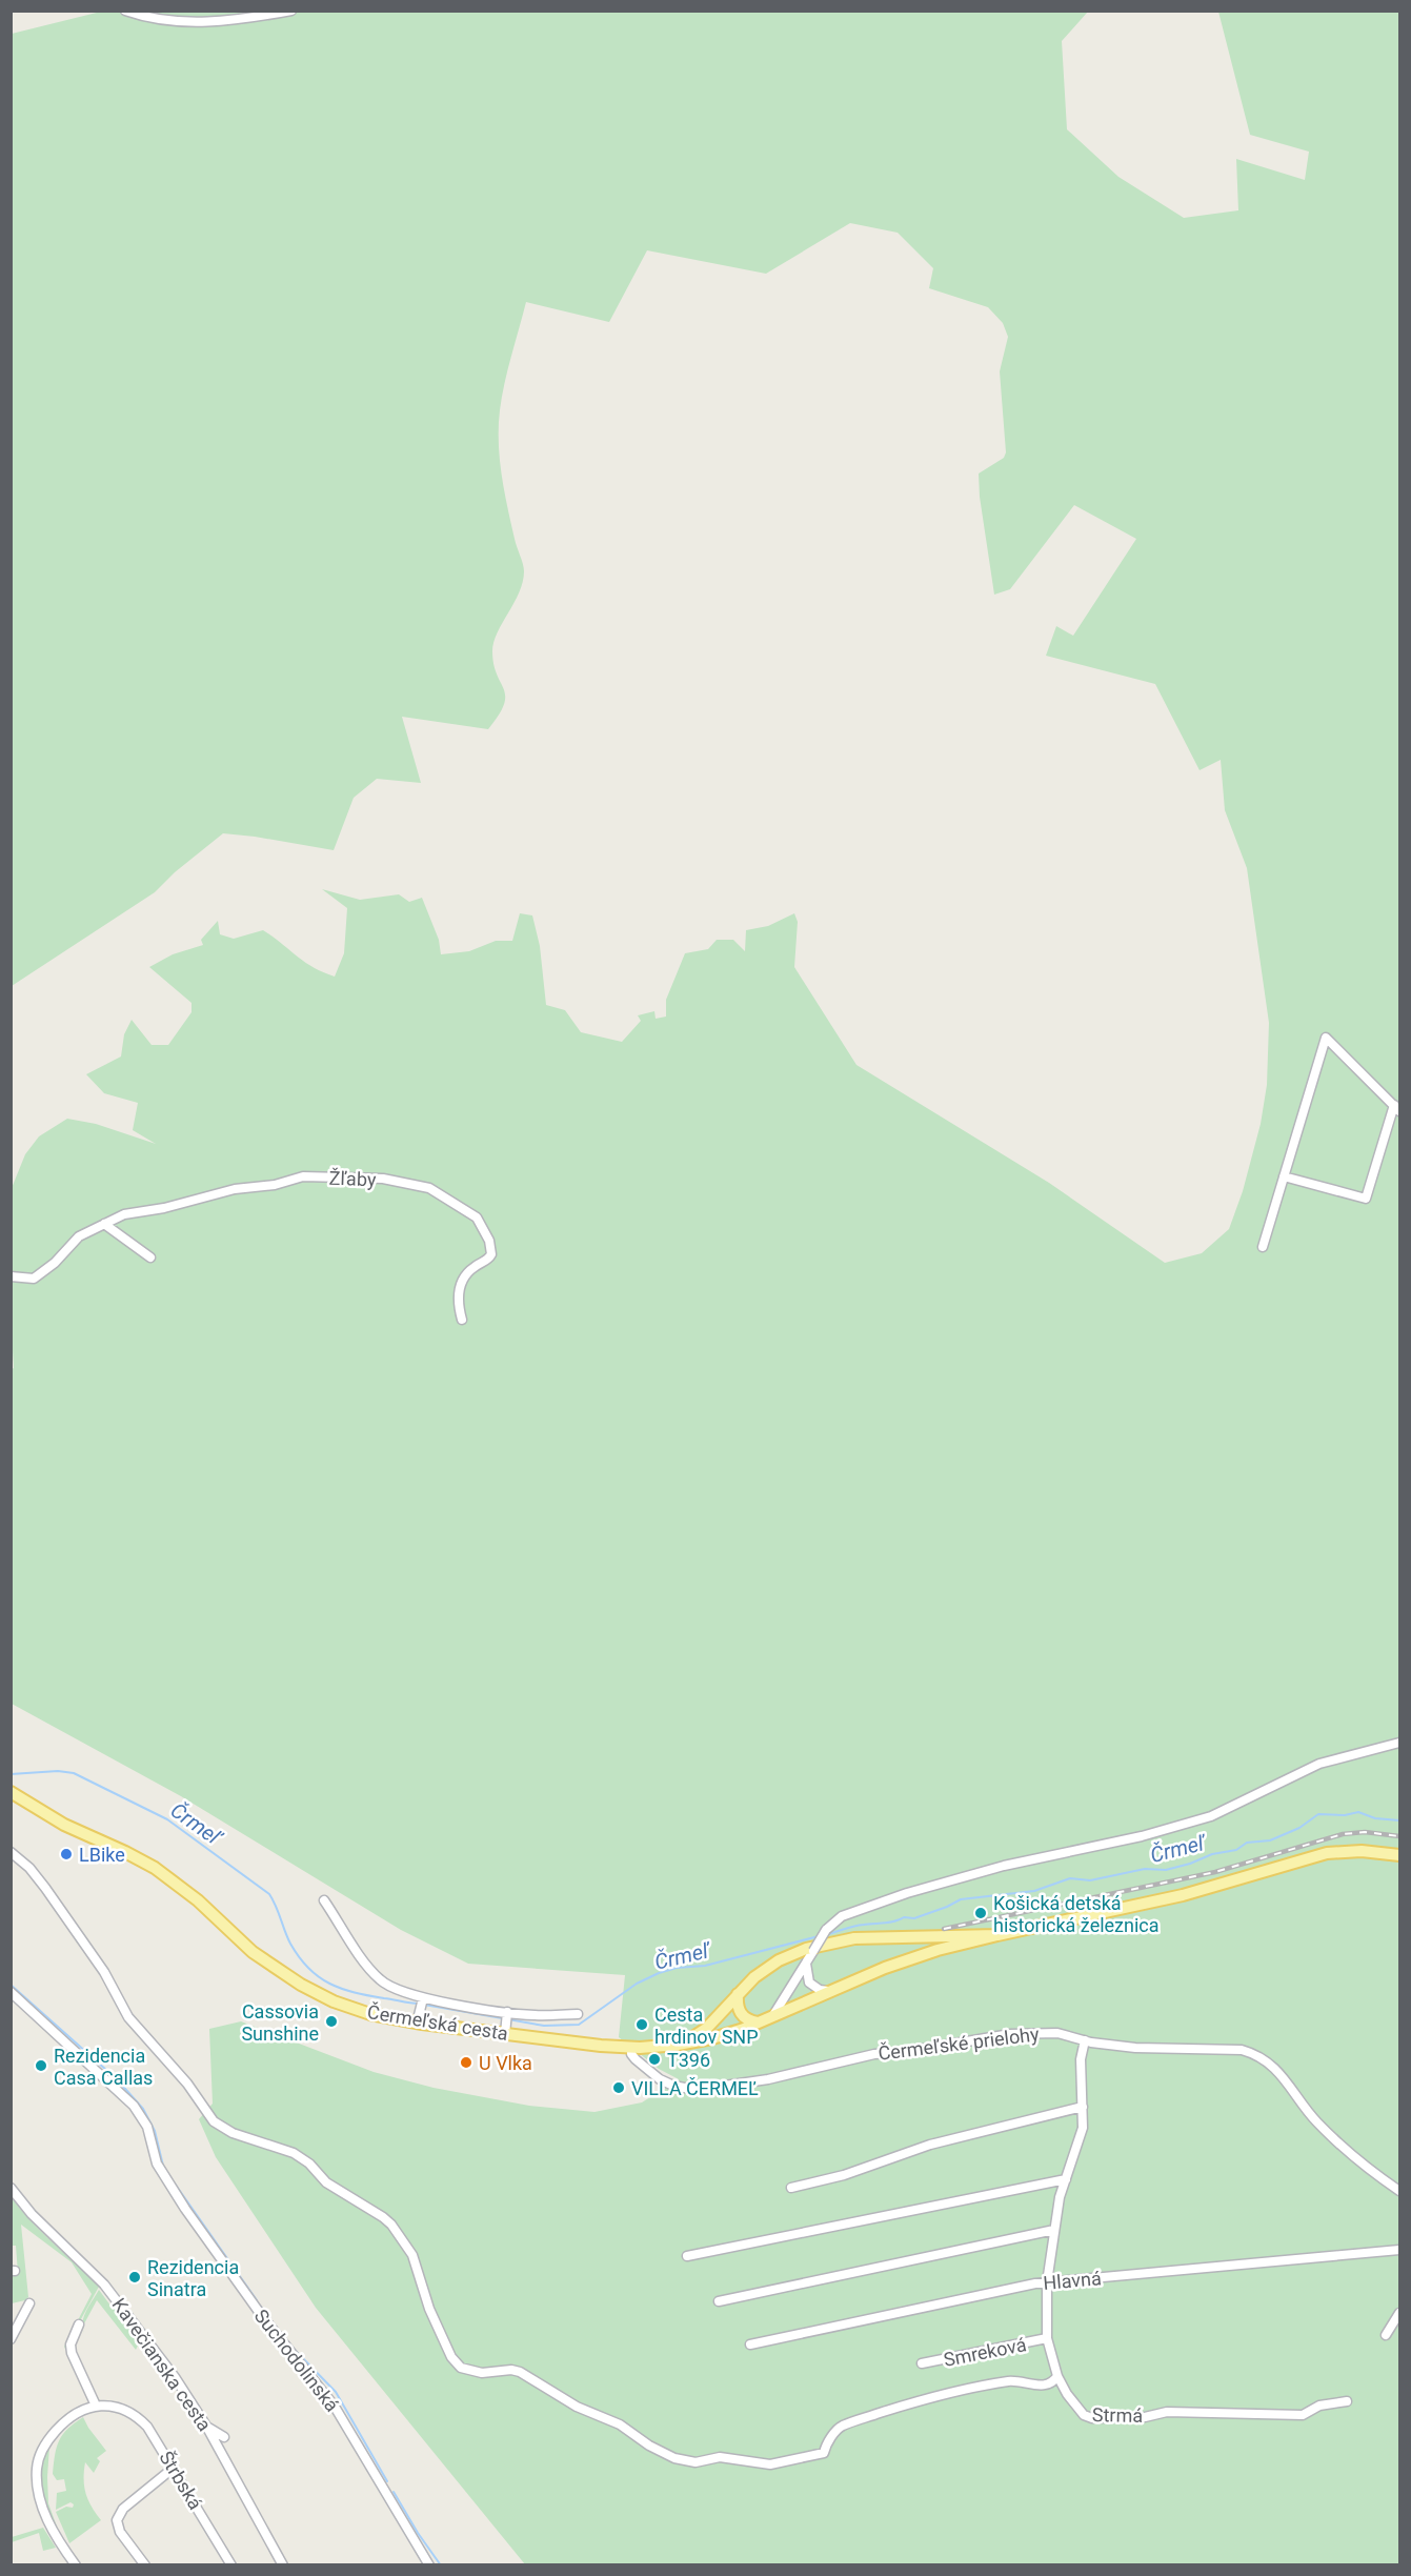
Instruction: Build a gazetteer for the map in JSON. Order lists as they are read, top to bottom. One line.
{"streets":{"main road":["Čermeľská cesta"],"street":["Žľaby","Čermeľské prielohy","Hlavná","Smreková","Suchodolinská","Kavečianska cesta","Strmá","Štrbská"]},"crossings":[["Čermeľská cesta","Čermeľské prielohy"],["Čermeľské prielohy","Strmá"],["Hlavná","Strmá"],["Smreková","Strmá"]],"water":["Črmeľ"],"places":["LBike","Košická detská historická železnica","Cassovia Sunshine","Cesta hrdinov SNP","T396","U Vlka","Rezidencia Casa Callas","VILLA ČERMEĽ","Rezidencia Sinatra"]}
